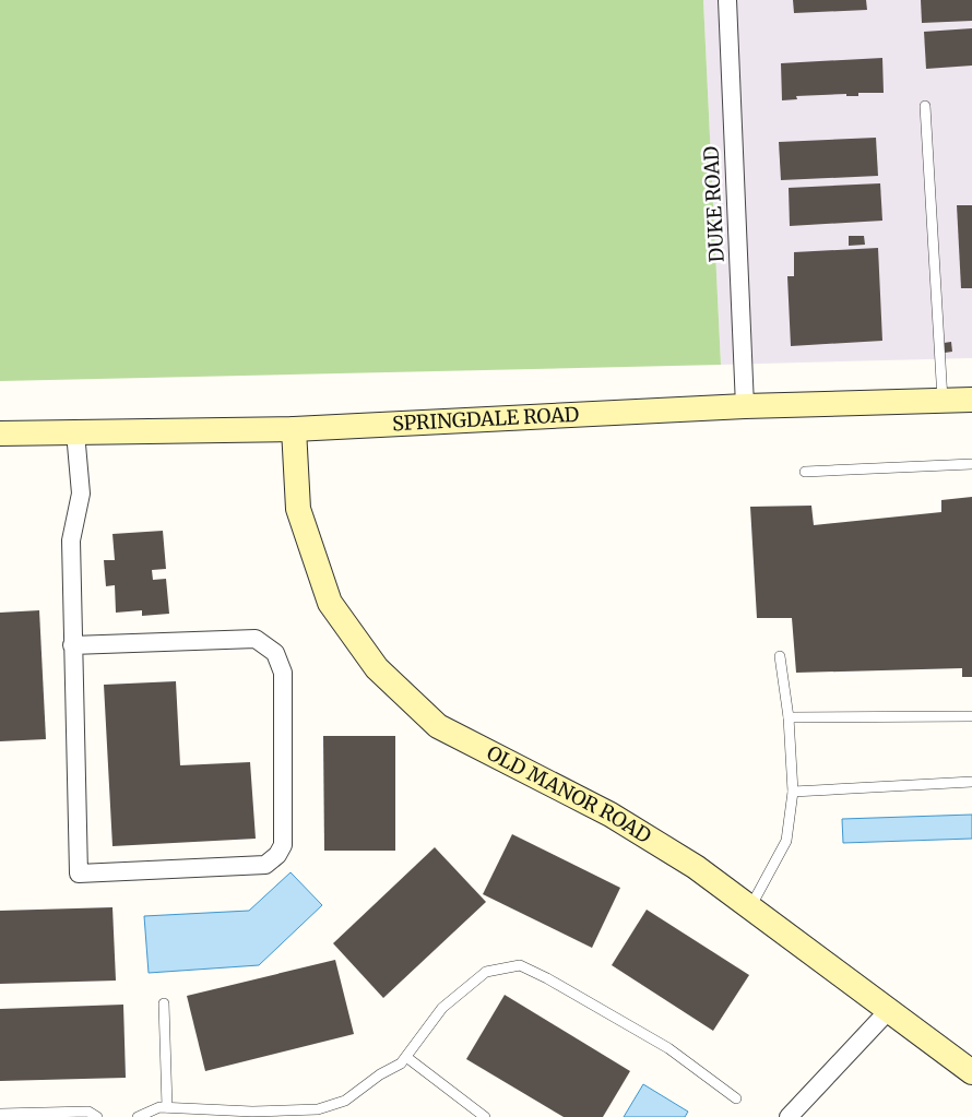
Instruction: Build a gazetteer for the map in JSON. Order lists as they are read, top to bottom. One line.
{"streets":{"main road":["SPRINGDALE ROAD","OLD MANOR ROAD"],"street":["DUKE ROAD"]},"crossings":[["DUKE ROAD","SPRINGDALE ROAD"],["SPRINGDALE ROAD","OLD MANOR ROAD"]]}
